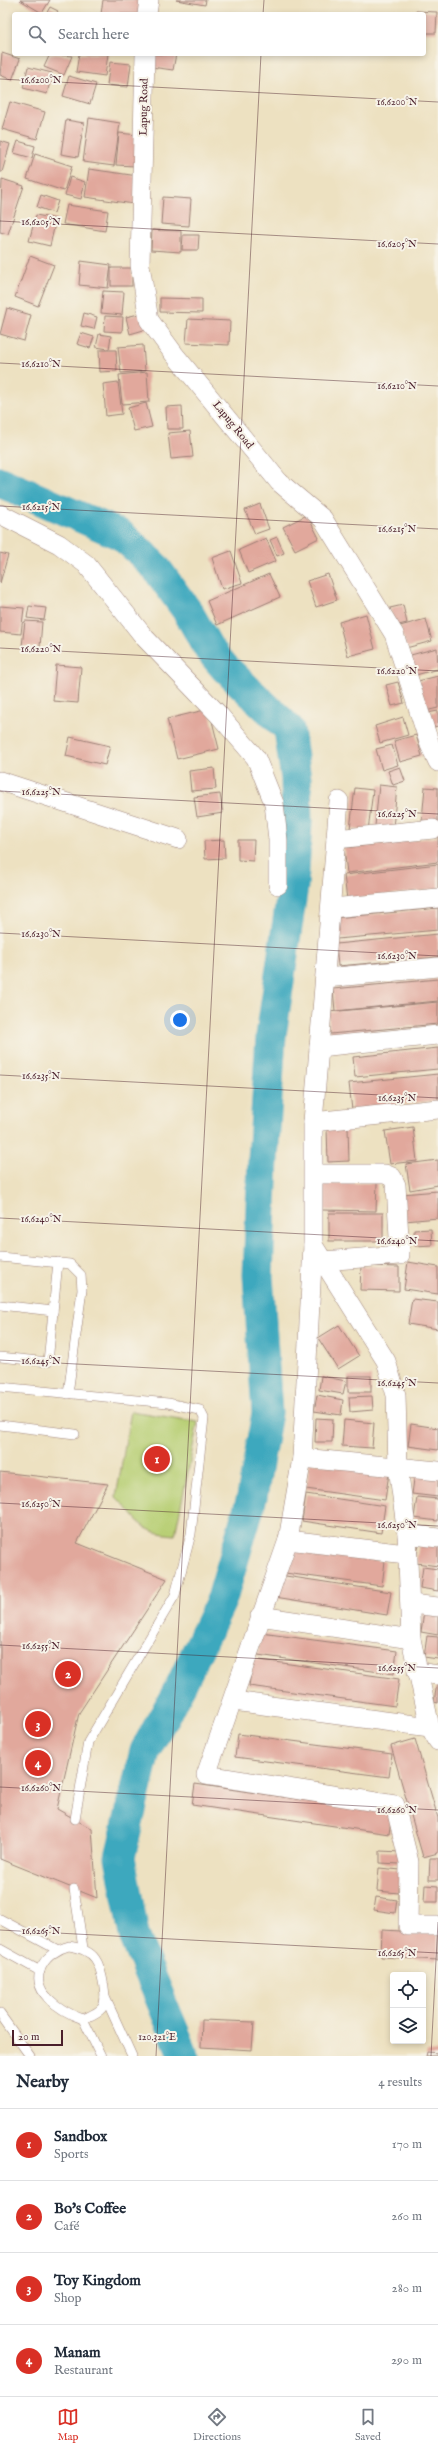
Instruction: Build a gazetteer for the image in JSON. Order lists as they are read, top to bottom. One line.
{"streets":{"street":["Lapug Road"]},"scale_bar":"20 m","page":{"search":"Search here","pins":["1","2","3","4"],"scale":"20 m","heading":["Nearby","4 results"],"list":[{"mark":"1","name":"Sandbox","note":"Sports","value":"170 m"},{"mark":"2","name":"Bo's Coffee","note":"Café","value":"260 m"},{"mark":"3","name":"Toy Kingdom","note":"Shop","value":"280 m"},{"mark":"4","name":"Manam","note":"Restaurant","value":"290 m"}],"nav":["Map","Directions","Saved"]},"coordinates":["16.6200°N","16.6205°N","16.6210°N","16.6215°N","16.6220°N","16.6225°N","16.6230°N","16.6235°N","16.6240°N","16.6245°N","16.6250°N","16.6255°N","16.6260°N","16.6265°N","120.321°E"]}
